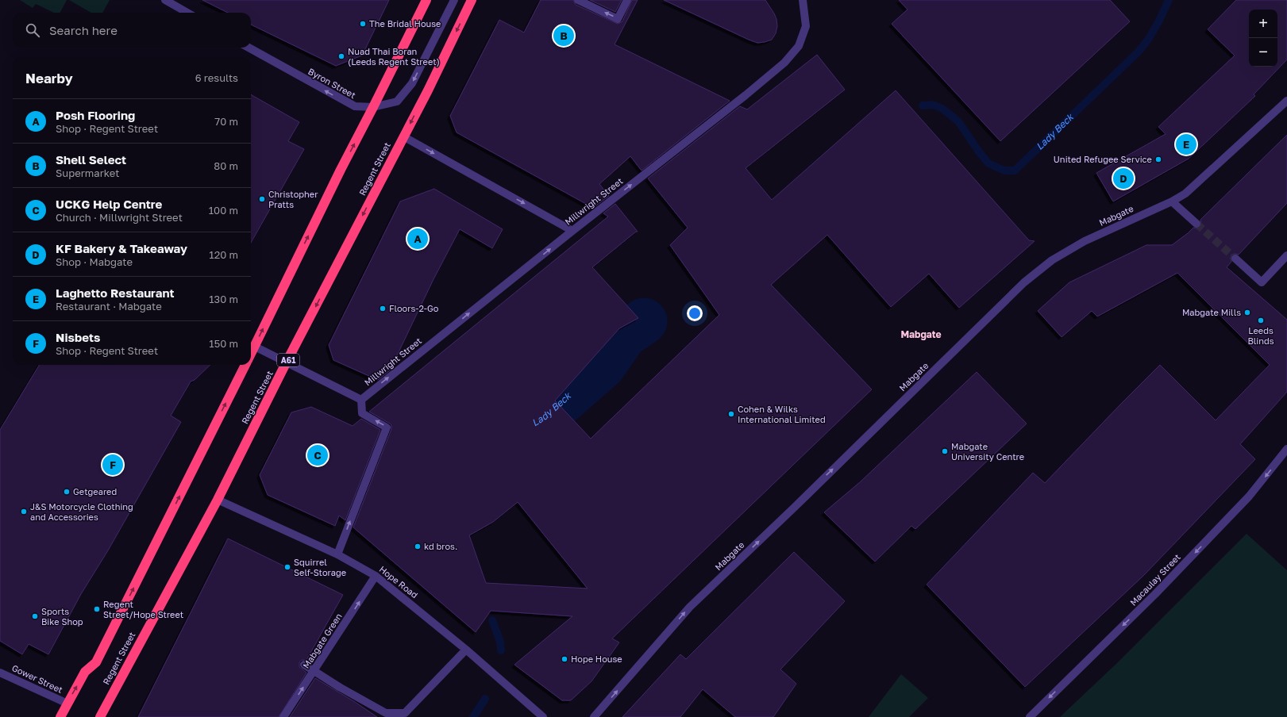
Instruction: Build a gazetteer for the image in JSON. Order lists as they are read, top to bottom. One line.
{"streets":{"highway":["Regent Street","A61"],"street":["Byron Street","Millwright Street","Mabgate","Macaulay Street","Hope Road","Mabgate Green","Gower Street"]},"crossings":[["Regent Street","Hope Road"],["Hope Road","Mabgate Green"]],"one_way":["Millwright Street","Mabgate","Macaulay Street","Mabgate Green"],"districts":["Mabgate"],"water":["Lady Beck"],"places":["The Bridal House","Nuad Thai Boran (Leeds Regent Street)","United Refugee Service","Christopher Pratts","Floors-2-Go","Mabgate Mills","Leeds Blinds","Cohen & Wilks International Limited","Mabgate University Centre","Getgeared","J&S Motorcycle Clothing and Accessories","kd bros.","Squirrel Self-Storage","Regent Street/Hope Street","Sports Bike Shop","Hope House"],"page":{"map_buttons":["+","−"],"search":"Search here","pins":["B","E","D","A","C","F"],"heading":["Nearby","6 results"],"list":[{"mark":"A","name":"Posh Flooring","note":"Shop · Regent Street","value":"70 m"},{"mark":"B","name":"Shell Select","note":"Supermarket","value":"80 m"},{"mark":"C","name":"UCKG Help Centre","note":"Church · Millwright Street","value":"100 m"},{"mark":"D","name":"KF Bakery & Takeaway","note":"Shop · Mabgate","value":"120 m"},{"mark":"E","name":"Laghetto Restaurant","note":"Restaurant · Mabgate","value":"130 m"},{"mark":"F","name":"Nisbets","note":"Shop · Regent Street","value":"150 m"}]}}
